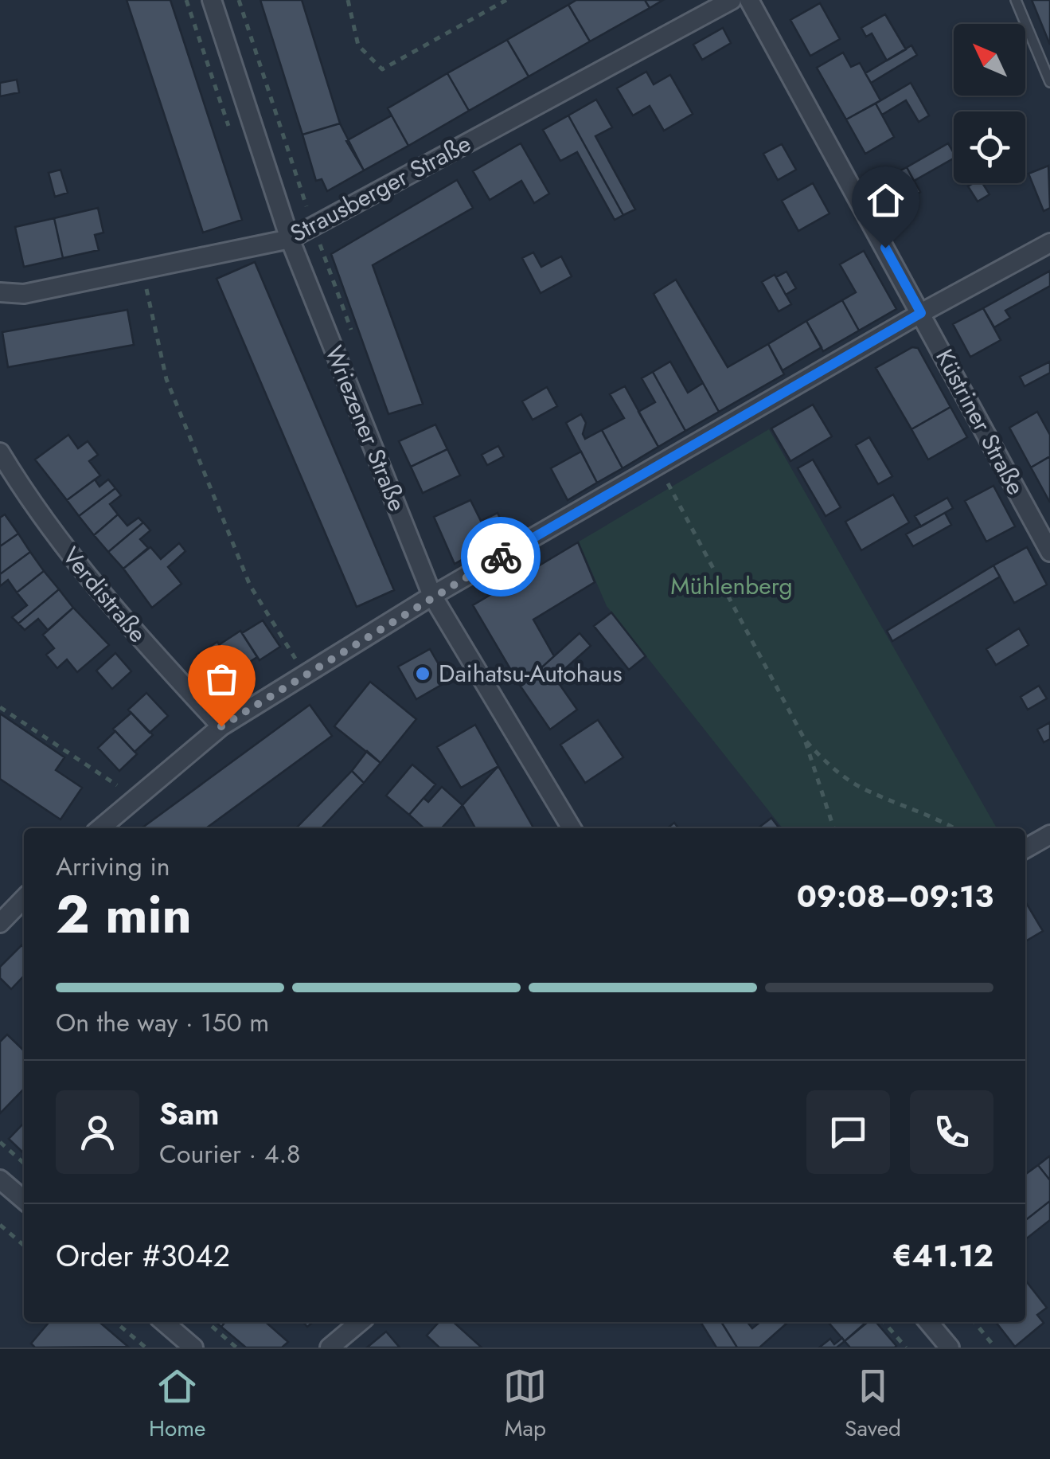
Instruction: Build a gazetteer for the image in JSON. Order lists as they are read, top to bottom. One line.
{"streets":{"street":["Strausberger Straße","Küstriner Straße","Wriezener Straße","Verdistraße"]},"crossings":[["Strausberger Straße","Wriezener Straße"]],"parks":["Mühlenberg"],"places":["Daihatsu-Autohaus"],"north":"top left","page":{"heading":["2 min","Arriving in","09:08–09:13"],"panel":["Sam","Courier · 4.8","Order #3042","€41.12"],"bar":"On the way · 150 m","tabs":["Home","Map","Saved"]}}
